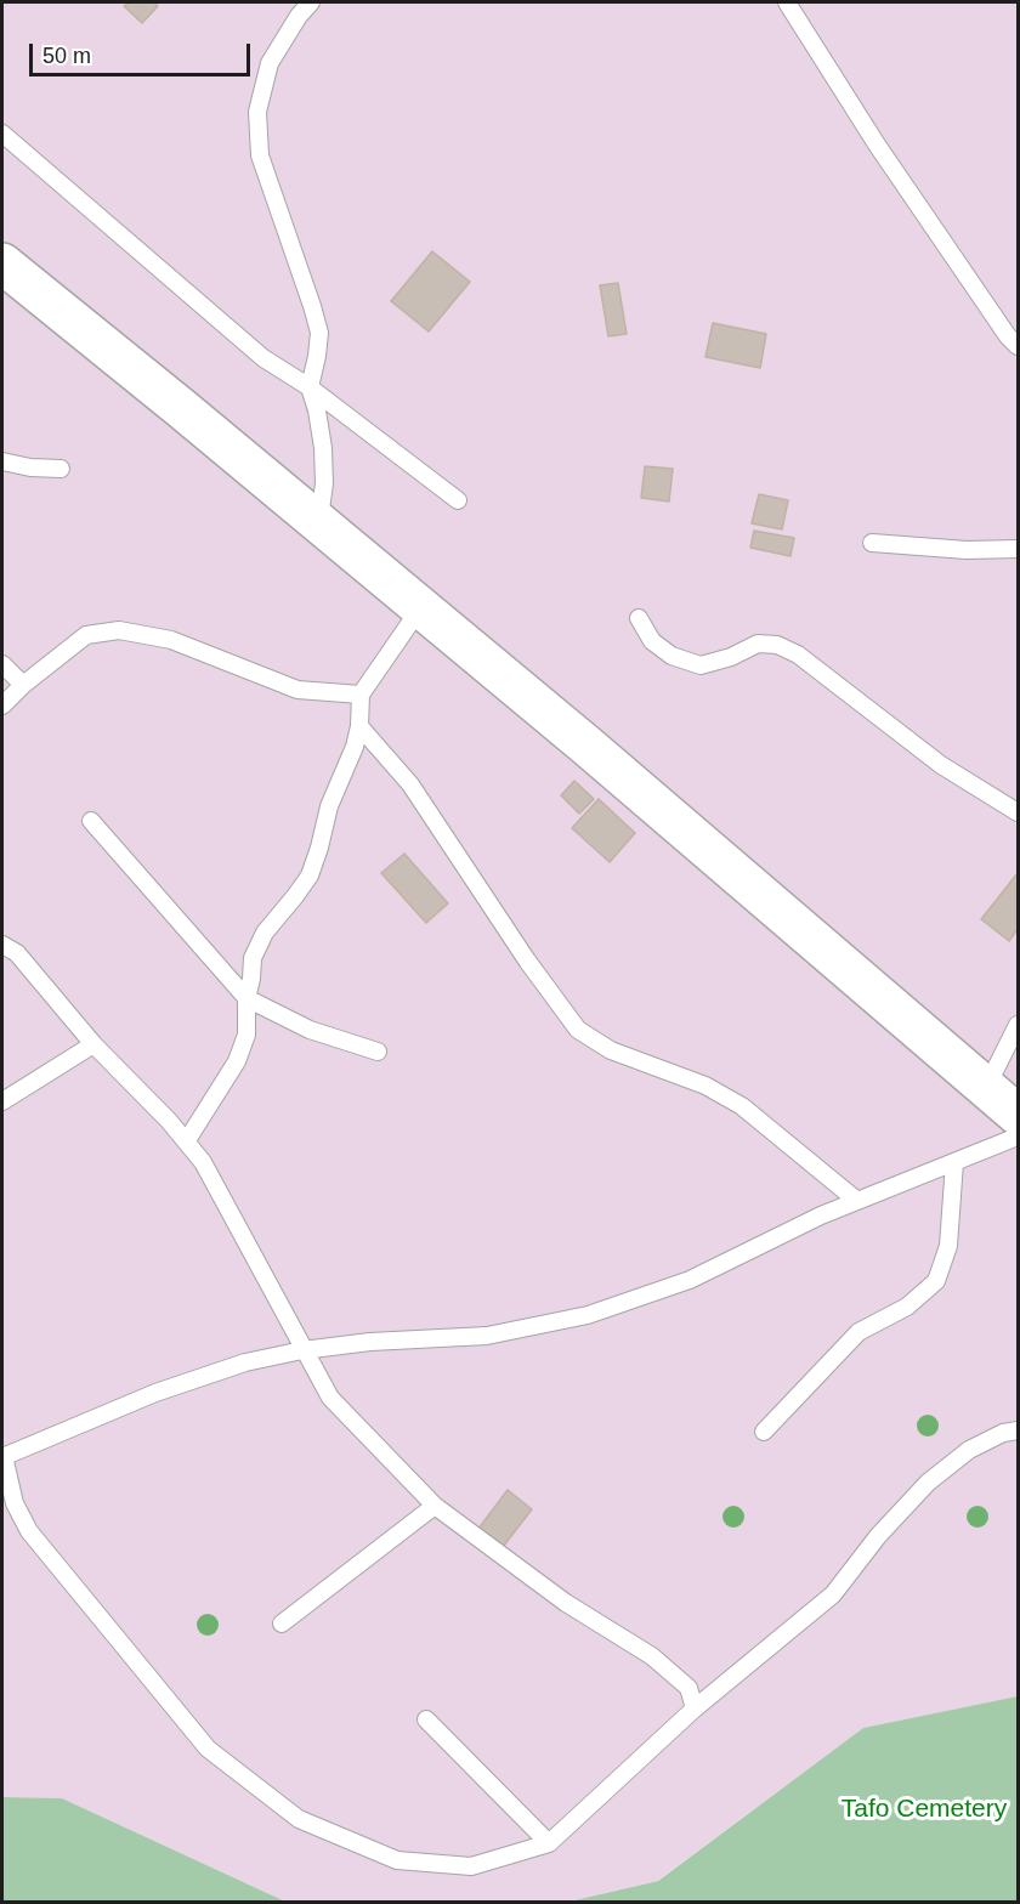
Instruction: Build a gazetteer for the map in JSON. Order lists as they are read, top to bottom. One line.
{"parks":["Tafo Cemetery"],"scale_bar":"50 m"}
